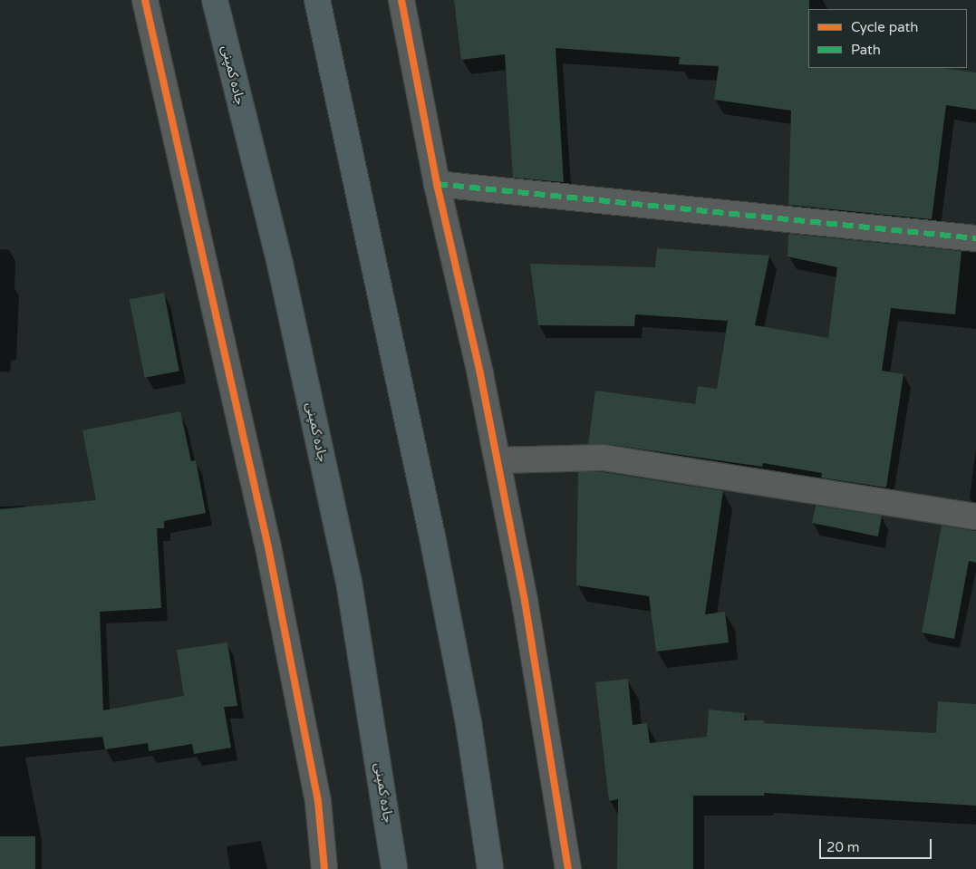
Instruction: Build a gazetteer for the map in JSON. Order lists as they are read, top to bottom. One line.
{"streets":{"highway":["جاده کمپنی"]},"legend":["Cycle path","Path"],"scale_bar":"20 m"}
